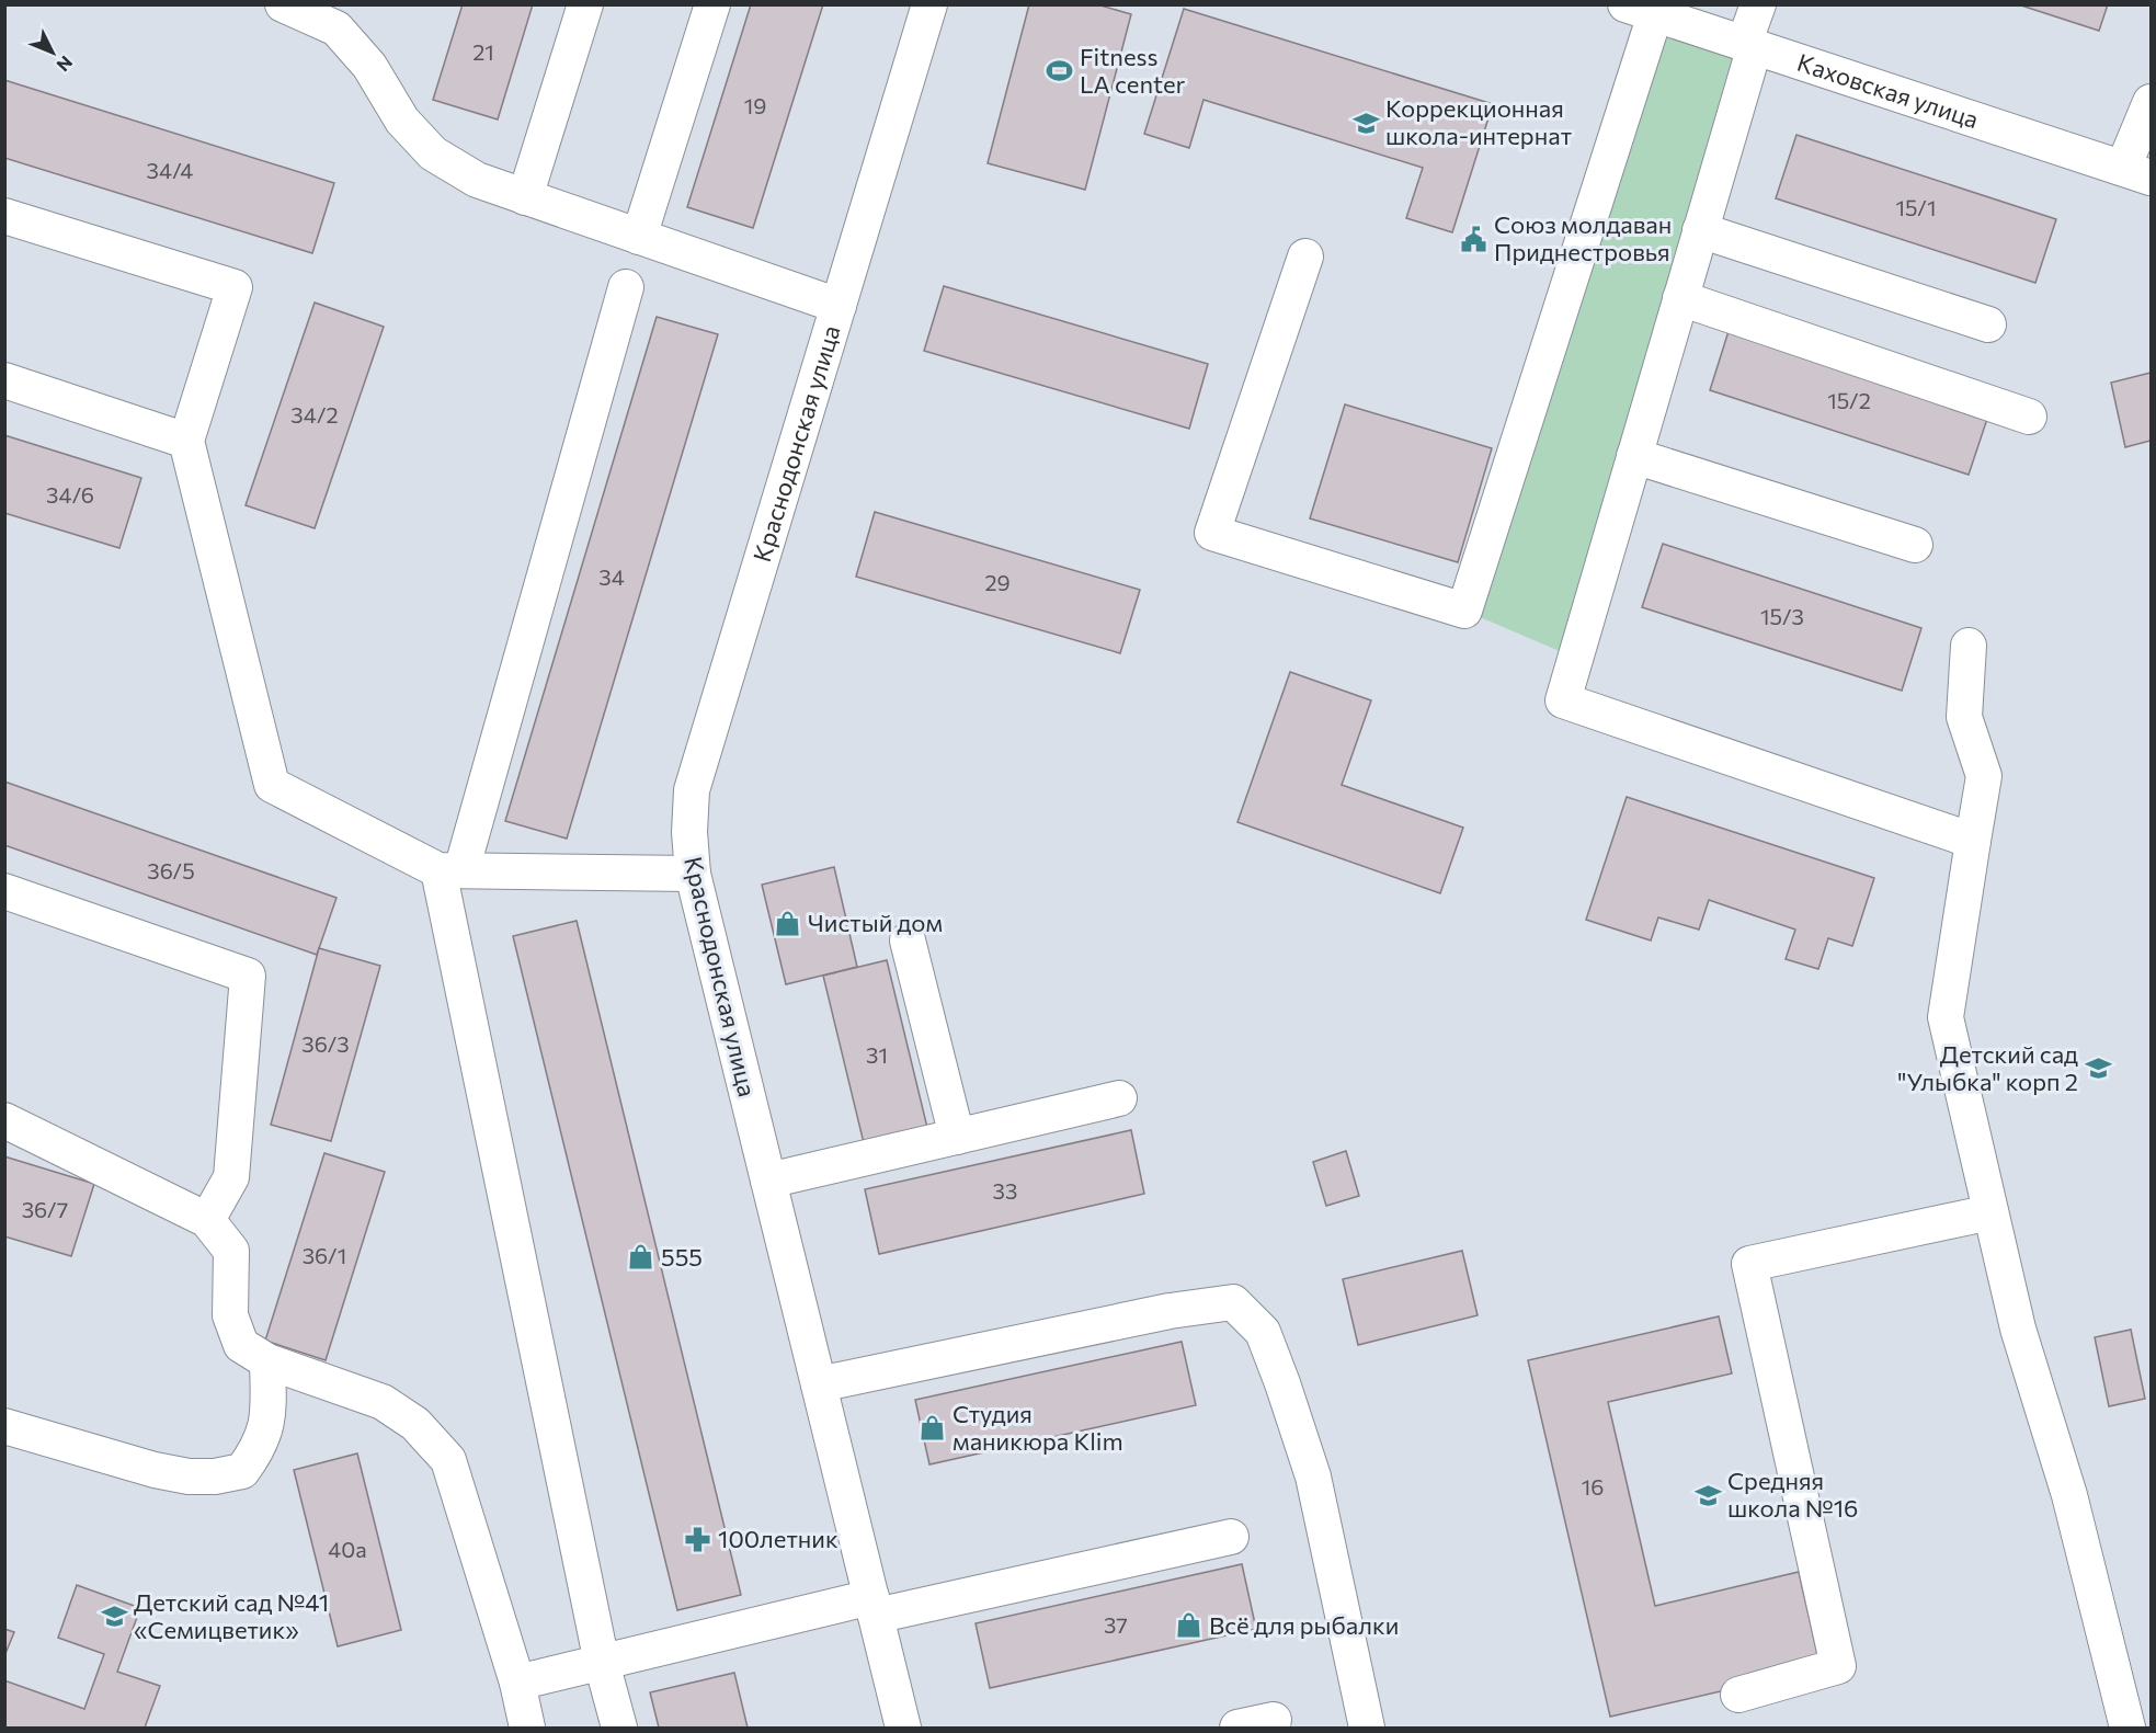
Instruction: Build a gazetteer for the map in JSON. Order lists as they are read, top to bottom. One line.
{"streets":{"street":["Каховская улица","Краснодонская улица"]},"places":{"sports":["Fitness LA center"],"school or university":["Коррекционная школа-интернат","Детский сад \"Улыбка\" корп 2","Средняя школа №16","Детский сад №41 «Семицветик»"],"public building":["Союз молдаван Приднестровья"],"shop":["Чистый дом","555","Студия маникюра Klim","Всё для рыбалки"],"pharmacy":["100летник"]},"house_numbers":["21","19","34/4","15/1","15/2","34/2","34/6","34","29","15/3","36/5","36/3","31","33","36/7","36/1","16","40а","37"],"north":"bottom right"}
